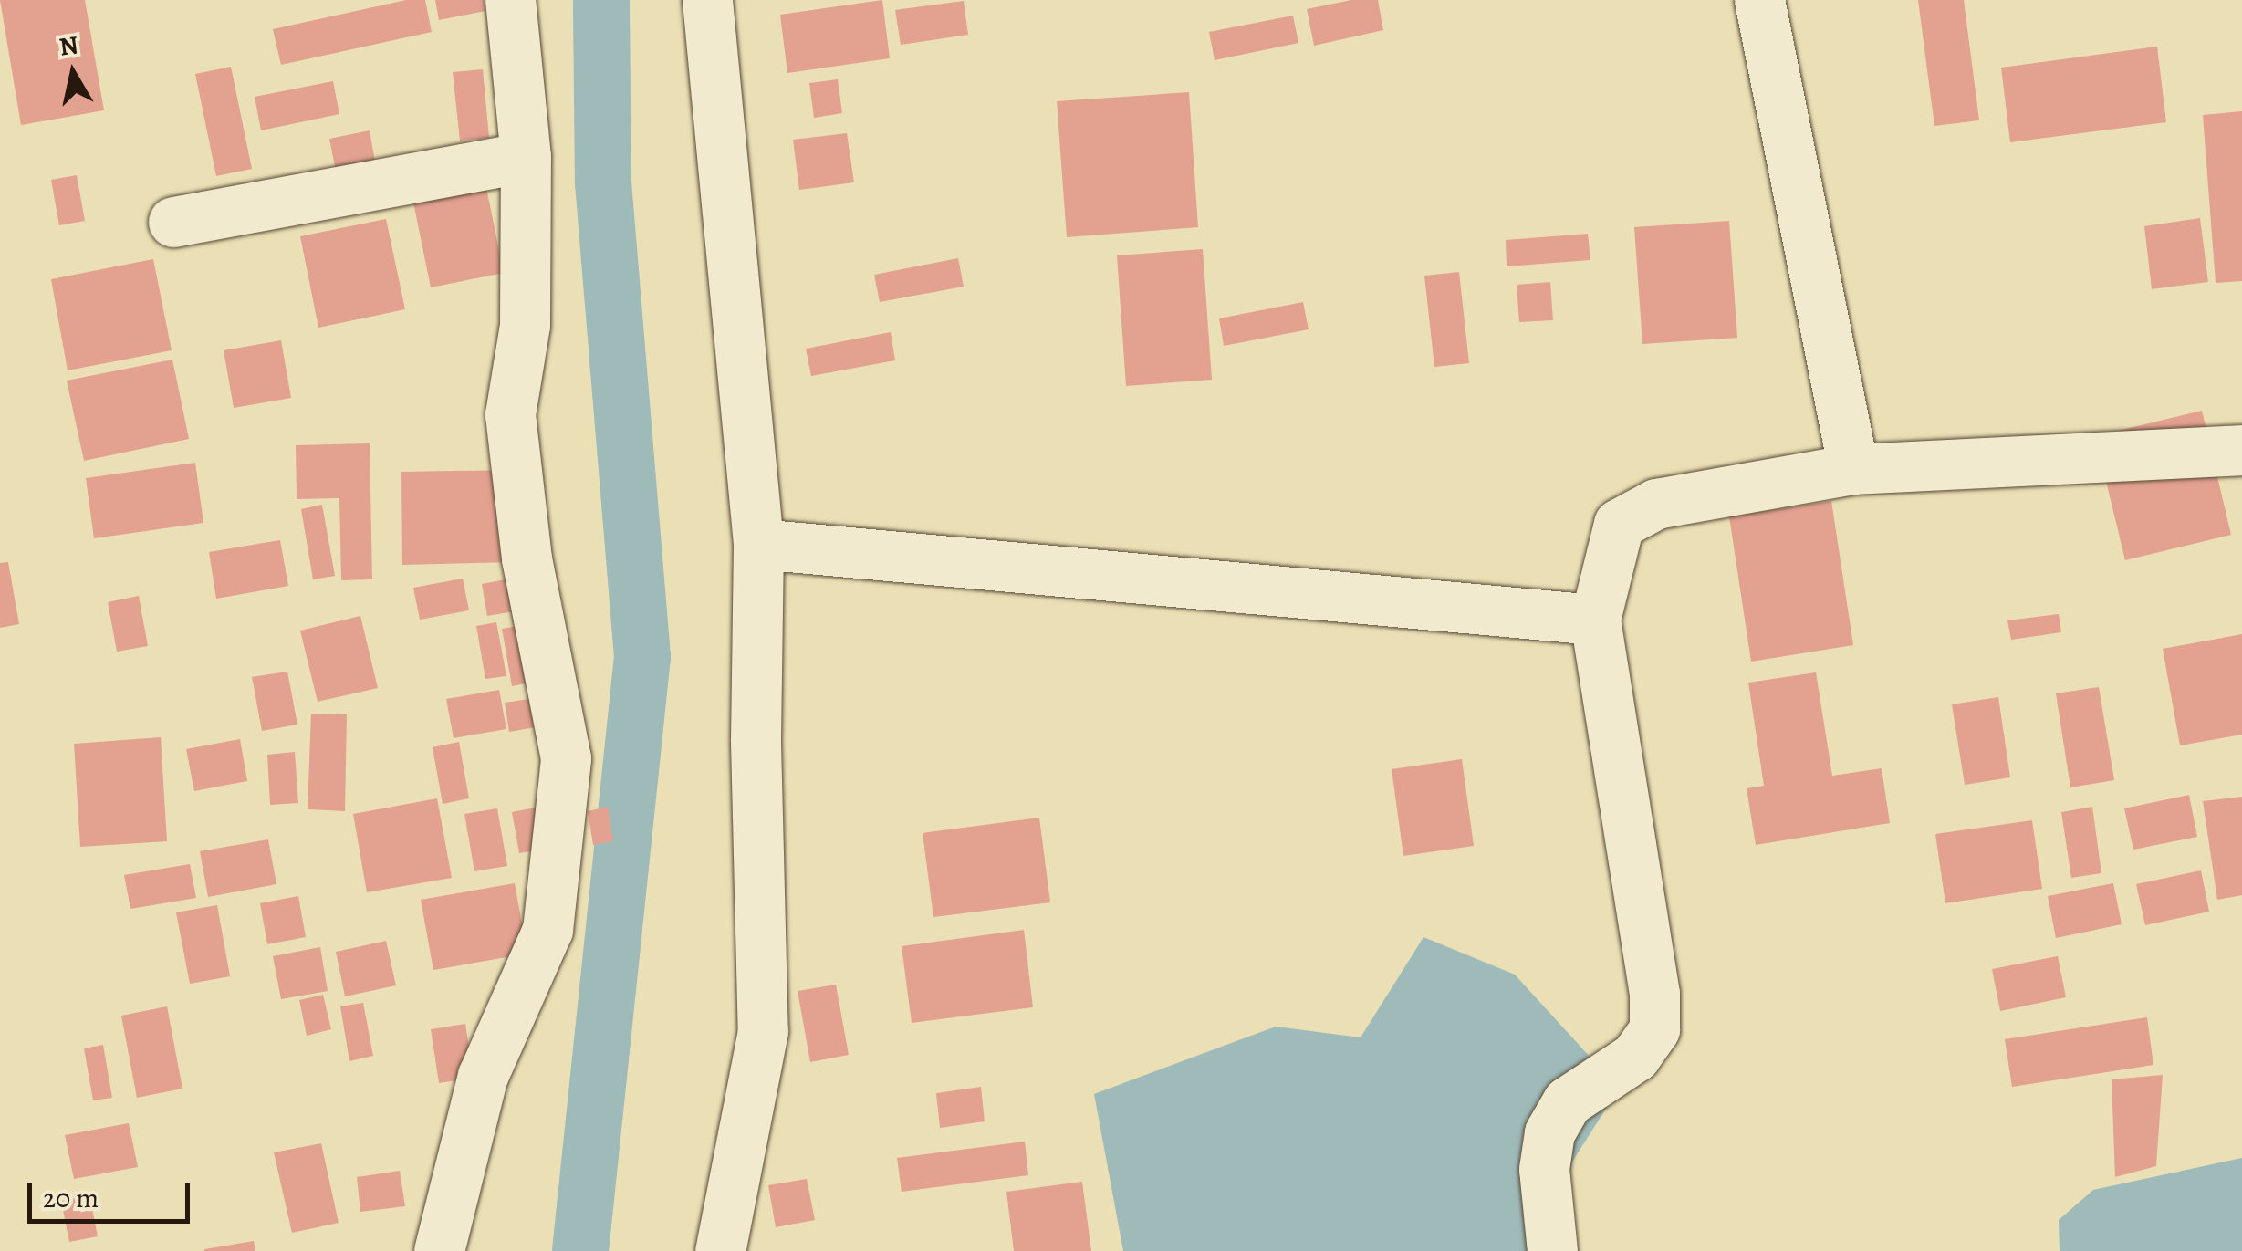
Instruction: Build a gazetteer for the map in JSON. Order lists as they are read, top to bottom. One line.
{"scale_bar":"20 m","north":"top"}
